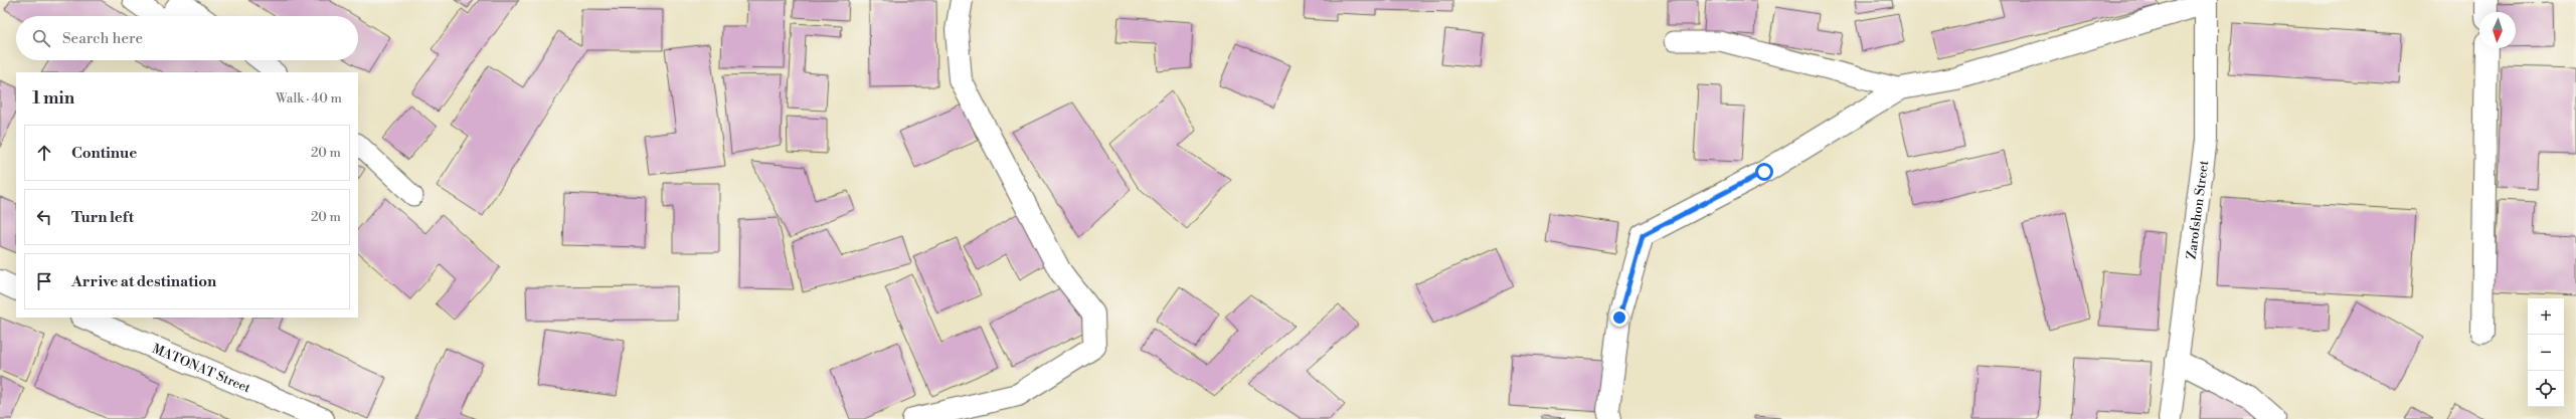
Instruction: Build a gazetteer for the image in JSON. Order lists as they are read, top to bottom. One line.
{"streets":{"street":["Zarofshon Street","MATONAT Street"]},"north":"bottom","page":{"search":"Search here","heading":["1 min","Walk · 40 m"],"list":[["Continue","20 m"],["Turn left","20 m"],"Arrive at destination"],"map_buttons":["+","−"]}}
